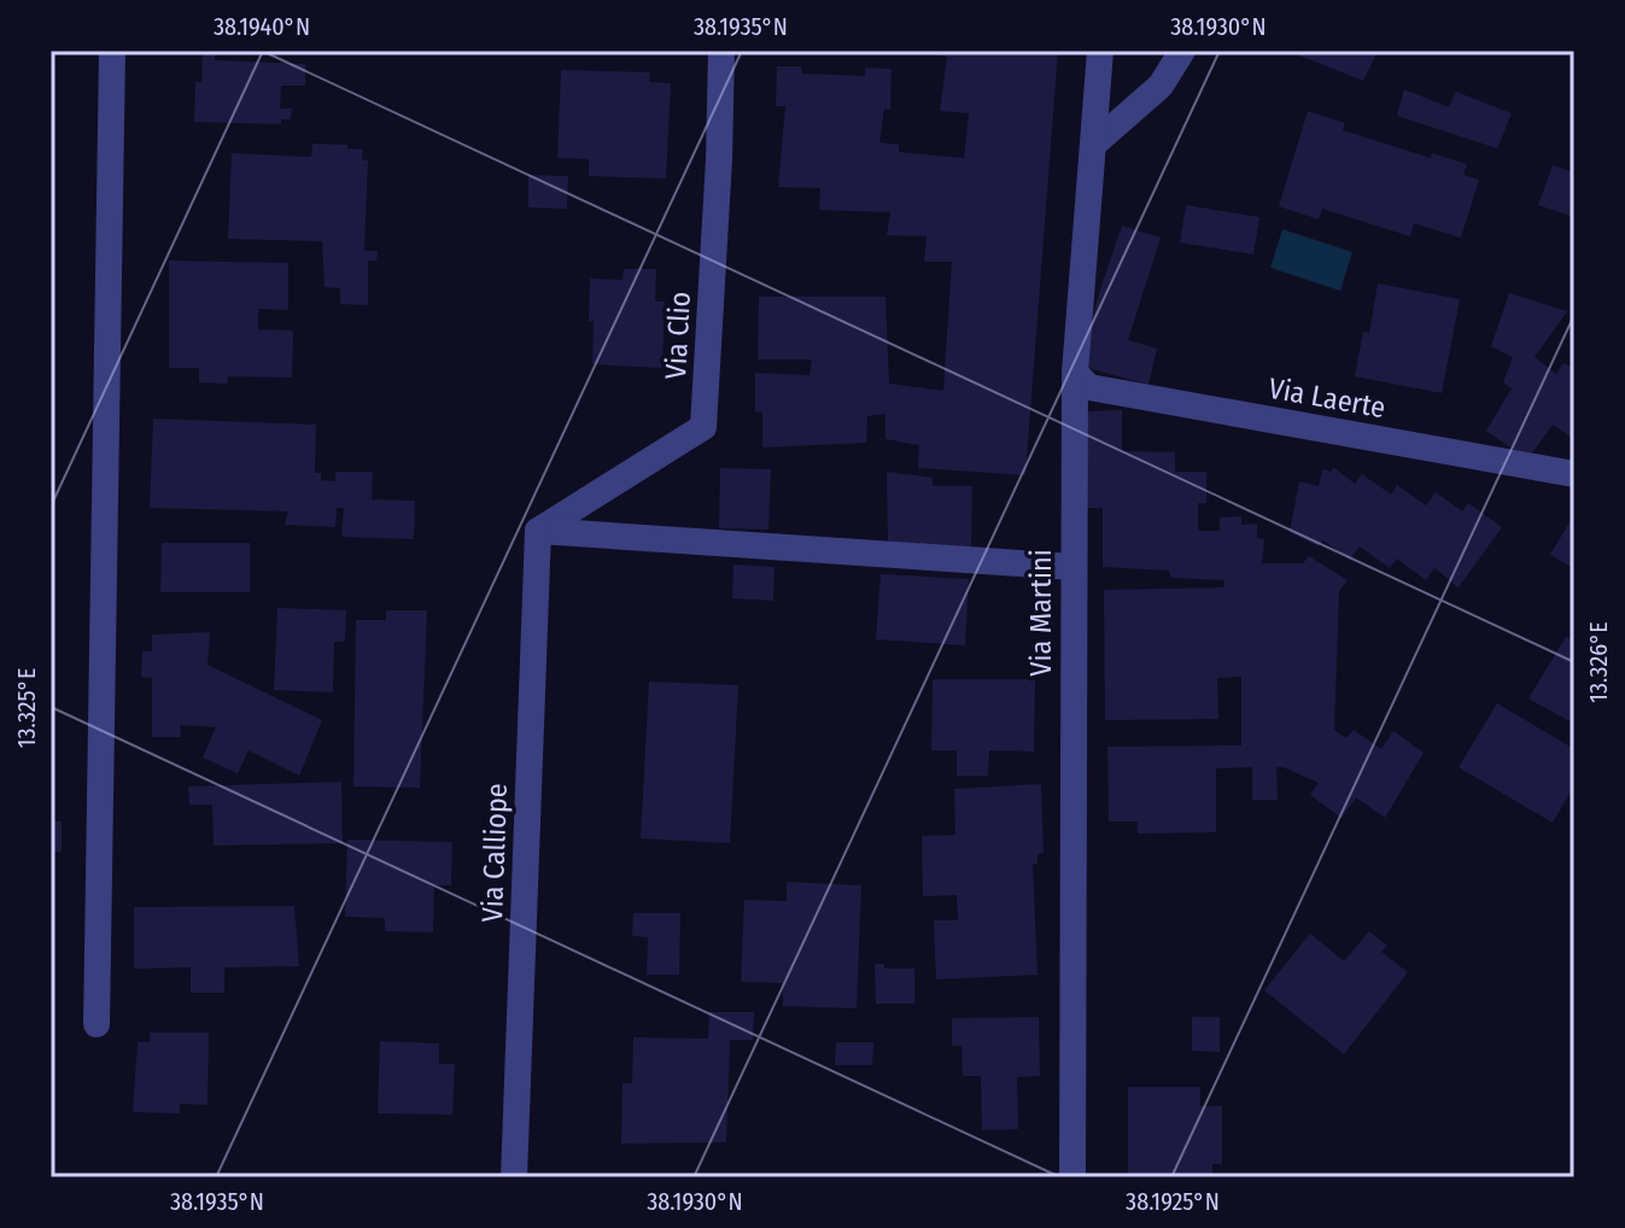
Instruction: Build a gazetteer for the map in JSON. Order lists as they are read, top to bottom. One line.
{"streets":{"street":["Via Clio","Via Laerte","Via Martini","Via Calliope"]},"crossings":[["Via Clio","Via Calliope"],["Via Laerte","Via Martini"]],"coordinates":["38.1940°N","38.1935°N","38.1930°N","13.326°E","13.325°E","38.1925°N"]}
